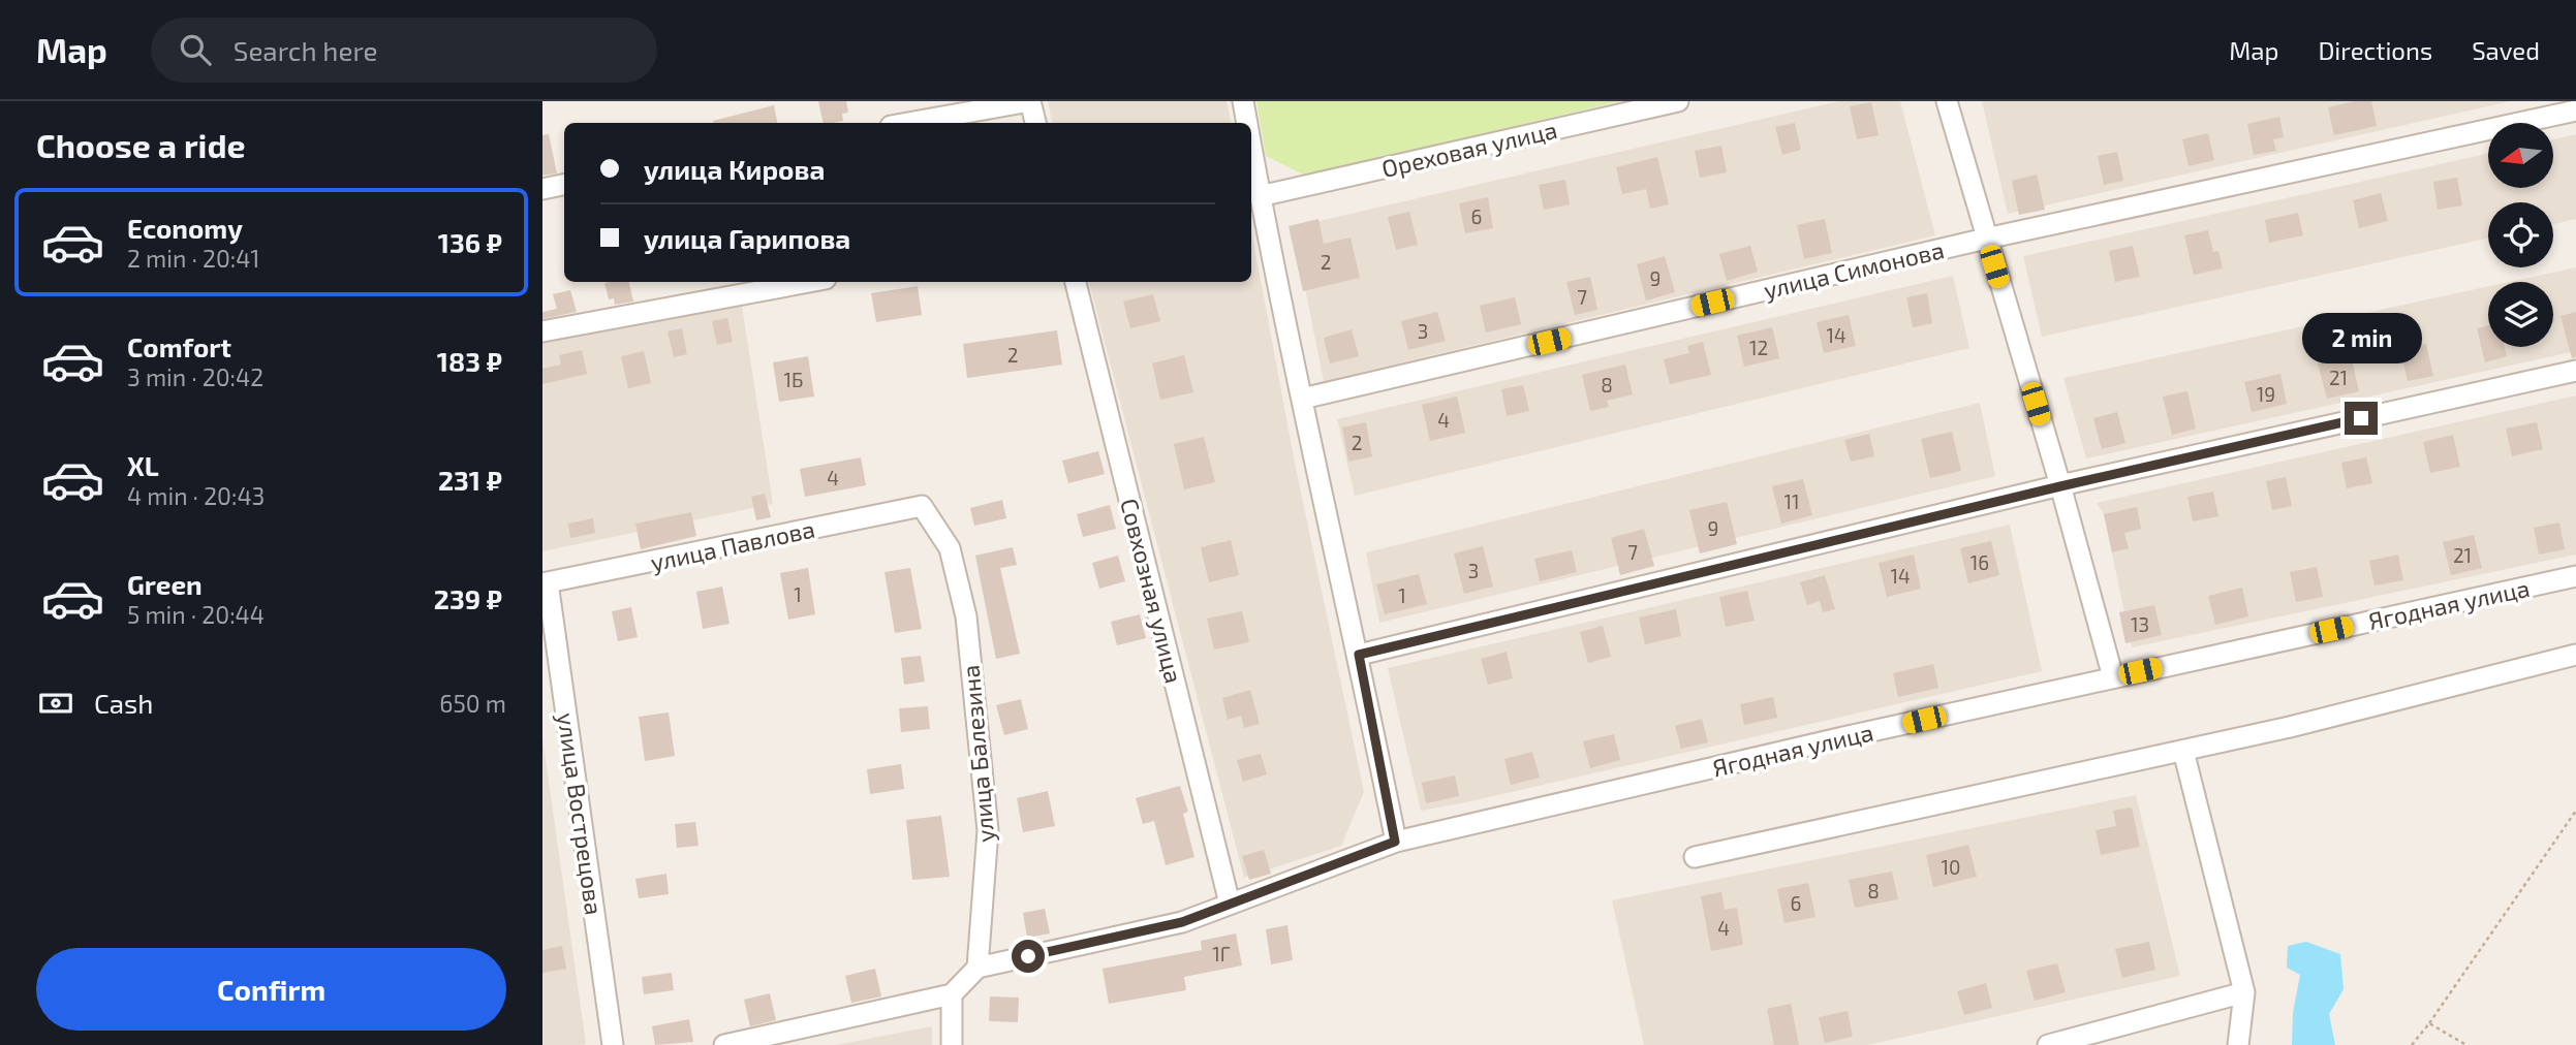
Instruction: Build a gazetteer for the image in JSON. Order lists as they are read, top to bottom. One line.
{"streets":{"street":["Ореховая улица","улица Симонова","улица Павлова","Совхозная улица","Ягодная улица","улица Балезина","улица Вострецова"]},"crossings":[["улица Павлова","улица Балезина"],["улица Павлова","улица Вострецова"],["Совхозная улица","Ягодная улица"],["Ягодная улица","улица Балезина"]],"house_numbers":["6","2","9","7","3","14","12","2","21","1Б","8","19","4","2","4","11","9","7","21","16","3","14","1","1","13","10","8","6","4","1Г"],"north":"left","page":{"header":"Map","search":"Search here","nav":["Map","Directions","Saved"],"heading":"Choose a ride","banner":["улица Кирова","улица Гарипова"],"list":[{"name":"Economy","note":"2 min · 20:41","value":"136 ₽"},{"name":"Comfort","note":"3 min · 20:42","value":"183 ₽"},{"name":"XL","note":"4 min · 20:43","value":"231 ₽"},{"name":"Green","note":"5 min · 20:44","value":"239 ₽"}],"bubble":"2 min","pay":["Cash","650 m"],"buttons":"Confirm"}}
